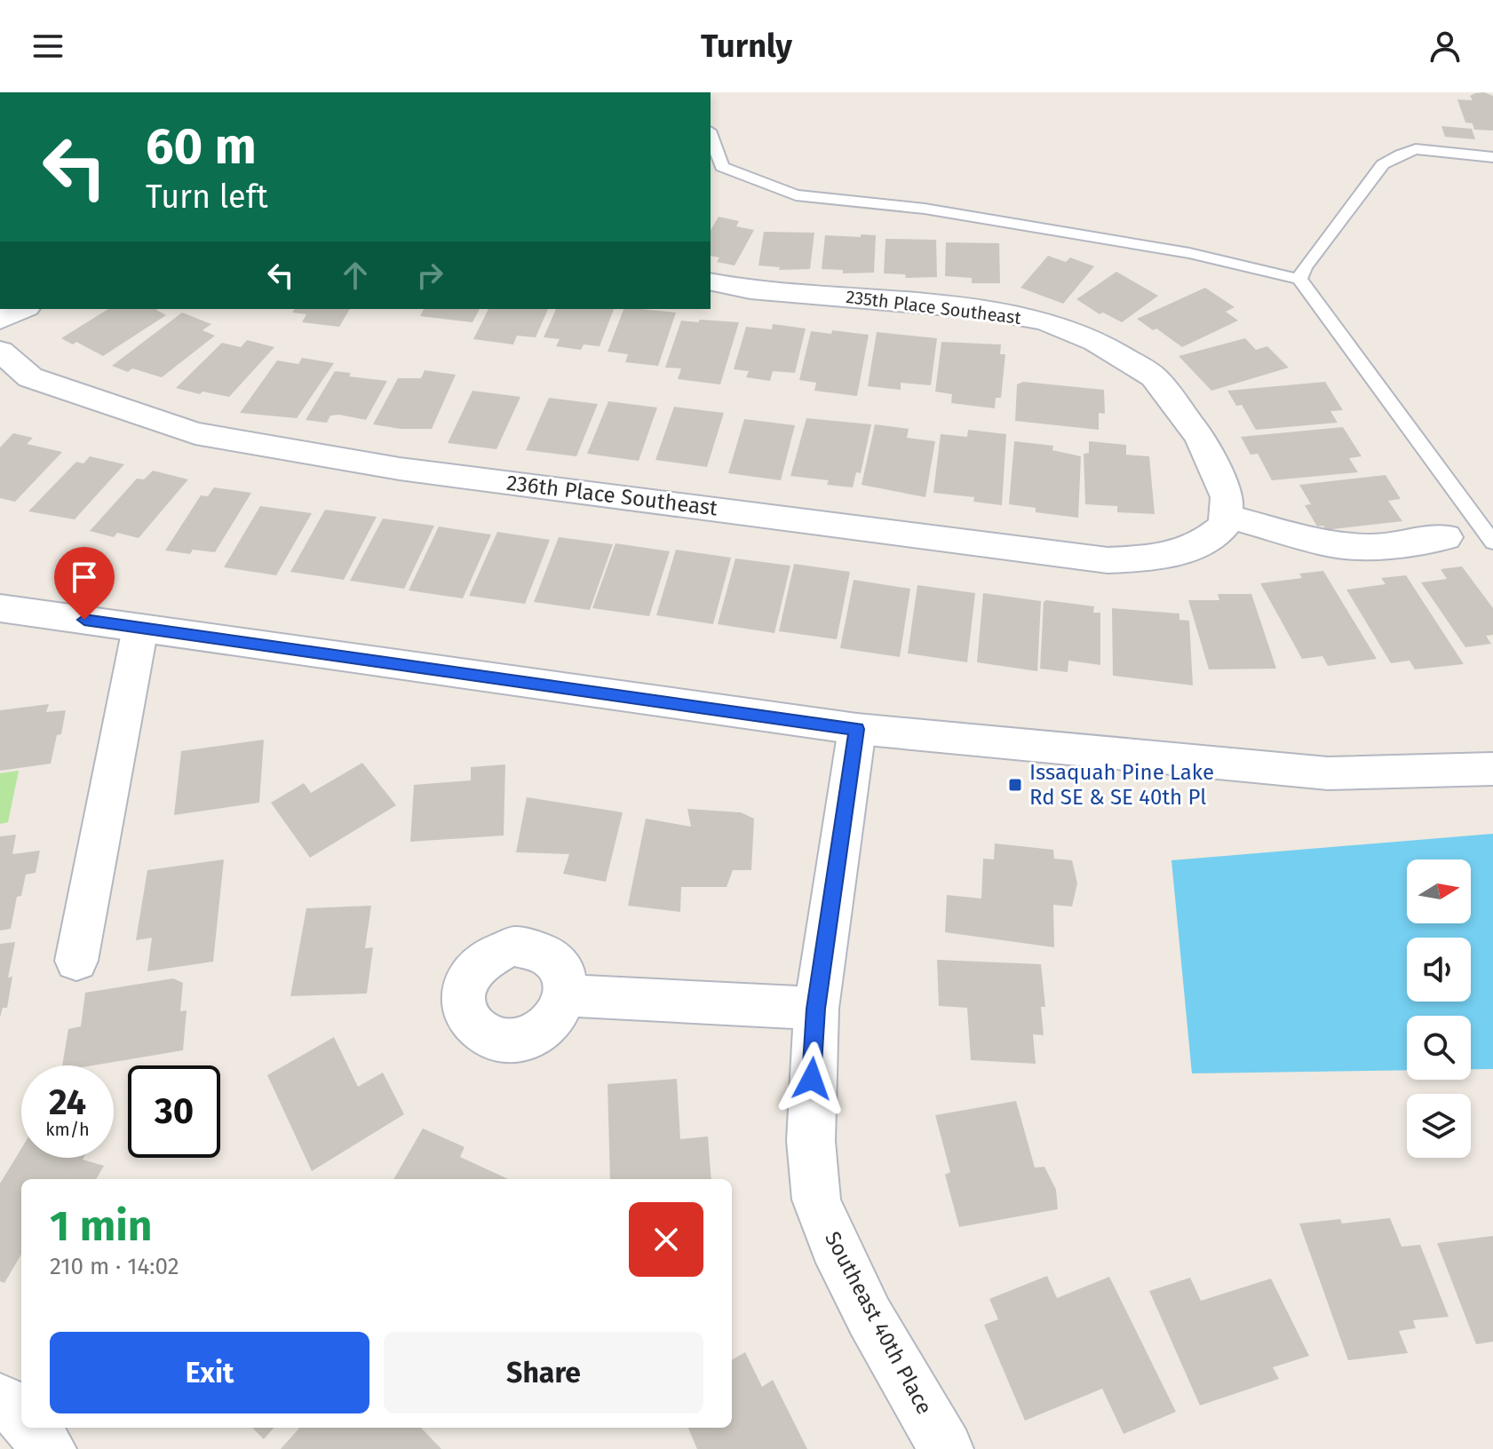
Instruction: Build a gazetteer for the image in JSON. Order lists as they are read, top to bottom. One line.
{"streets":{"street":["235th Place Southeast","236th Place Southeast","Southeast 40th Place"]},"crossings":[["235th Place Southeast","236th Place Southeast"]],"places":{"transit":["Issaquah Pine Lake Rd SE & SE 40th Pl"]},"north":"right","page":{"header":"Turnly","turn":["60 m","Turn left"],"speed":"24 km/h","limit":"30","heading":["1 min","210 m · 14:02"],"buttons":["Exit","Share"]}}
